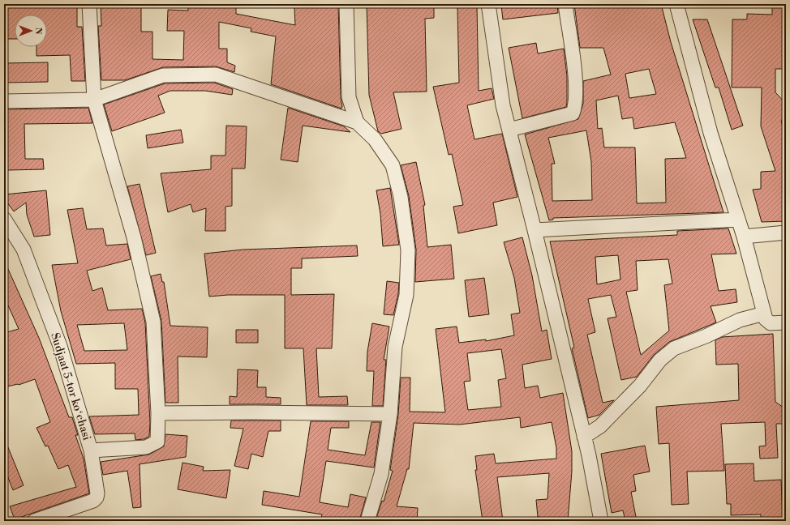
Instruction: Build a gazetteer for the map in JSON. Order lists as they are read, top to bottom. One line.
{"streets":{"street":["Sudjaat 5-tor koʻchasi"]},"north":"right"}
